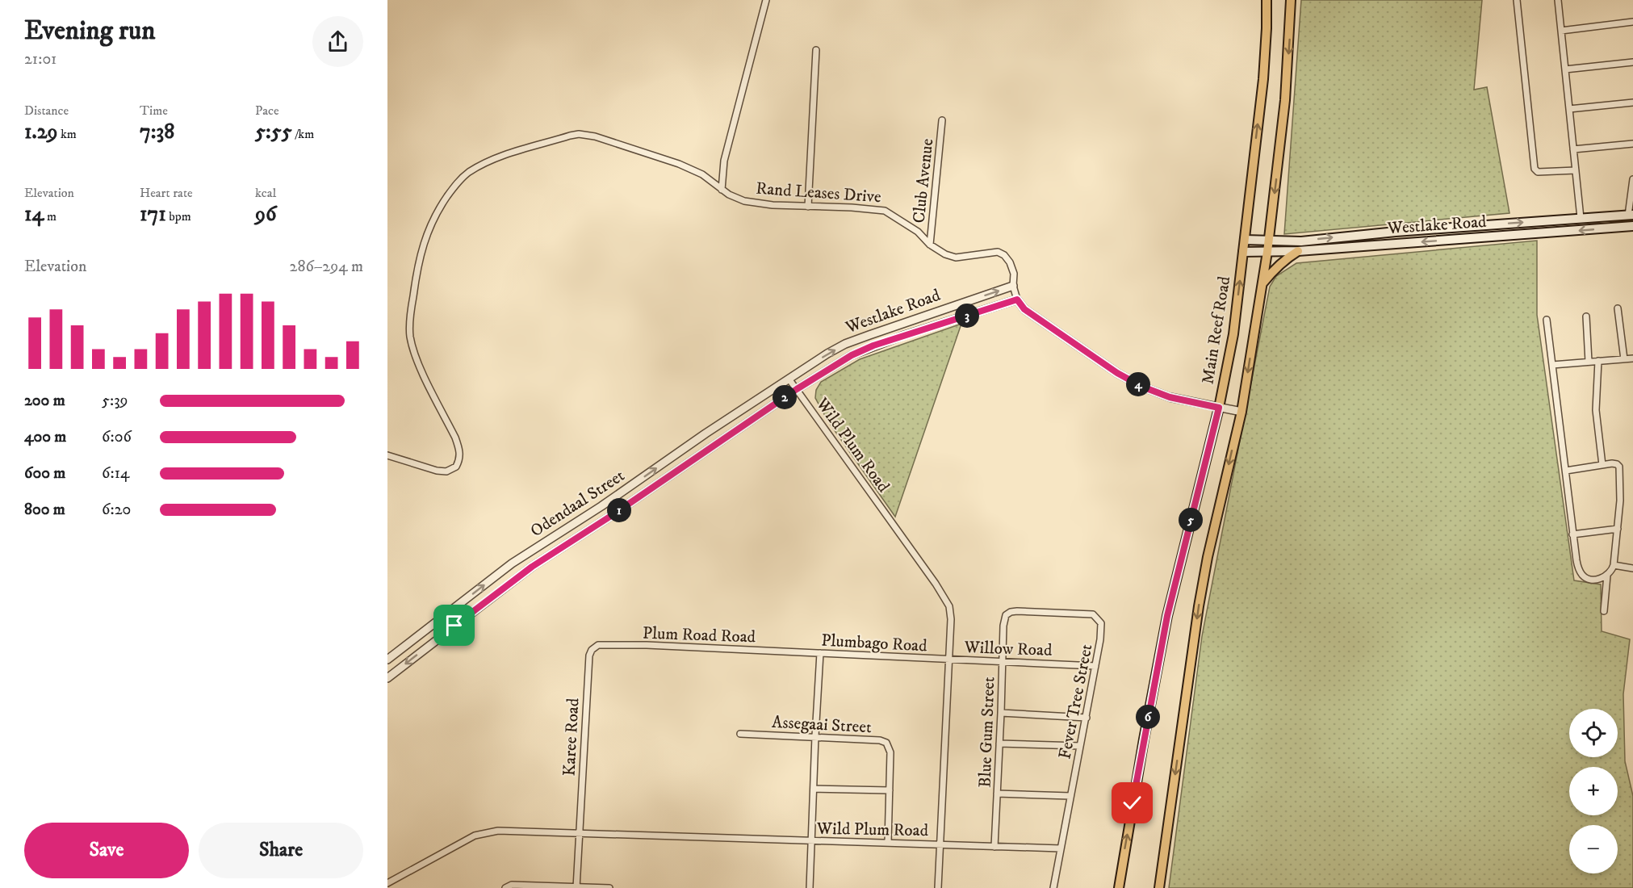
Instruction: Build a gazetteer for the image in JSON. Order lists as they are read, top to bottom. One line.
{"streets":{"main road":["Westlake Road","Main Reef Road"],"street":["Club Avenue","Rand Leases Drive","Wild Plum Road","Odendaal Street","Plum Road Road","Plumbago Road","Willow Road","Fever Tree Street","Assegaai Street","Blue Gum Street","Karee Road"]},"crossings":[["Club Avenue","Rand Leases Drive"],["Rand Leases Drive","Westlake Road"],["Rand Leases Drive","Odendaal Street"],["Westlake Road","Main Reef Road"],["Westlake Road","Wild Plum Road"],["Westlake Road","Odendaal Street"],["Wild Plum Road","Odendaal Street"],["Wild Plum Road","Plumbago Road"],["Wild Plum Road","Willow Road"],["Wild Plum Road","Assegaai Street"],["Wild Plum Road","Karee Road"],["Plum Road Road","Plumbago Road"],["Plum Road Road","Karee Road"],["Plumbago Road","Willow Road"],["Willow Road","Fever Tree Street"],["Willow Road","Blue Gum Street"],["Fever Tree Street","Blue Gum Street"]],"page":{"heading":["Evening run","21:01"],"stats":[["Distance","1.29 km"],["Time","7:38"],["Pace","5:55 /km"],["Elevation","14 m"],["Heart rate","171 bpm"],["kcal","96"]],"chart":["Elevation","286–294 m"],"pins":["3","4","2","1","5","6"],"list":[{"name":"200 m","note":"5:39"},{"name":"400 m","note":"6:06"},{"name":"600 m","note":"6:14"},{"name":"800 m","note":"6:20"}],"map_buttons":["+","−"],"buttons":["Save","Share"]}}
